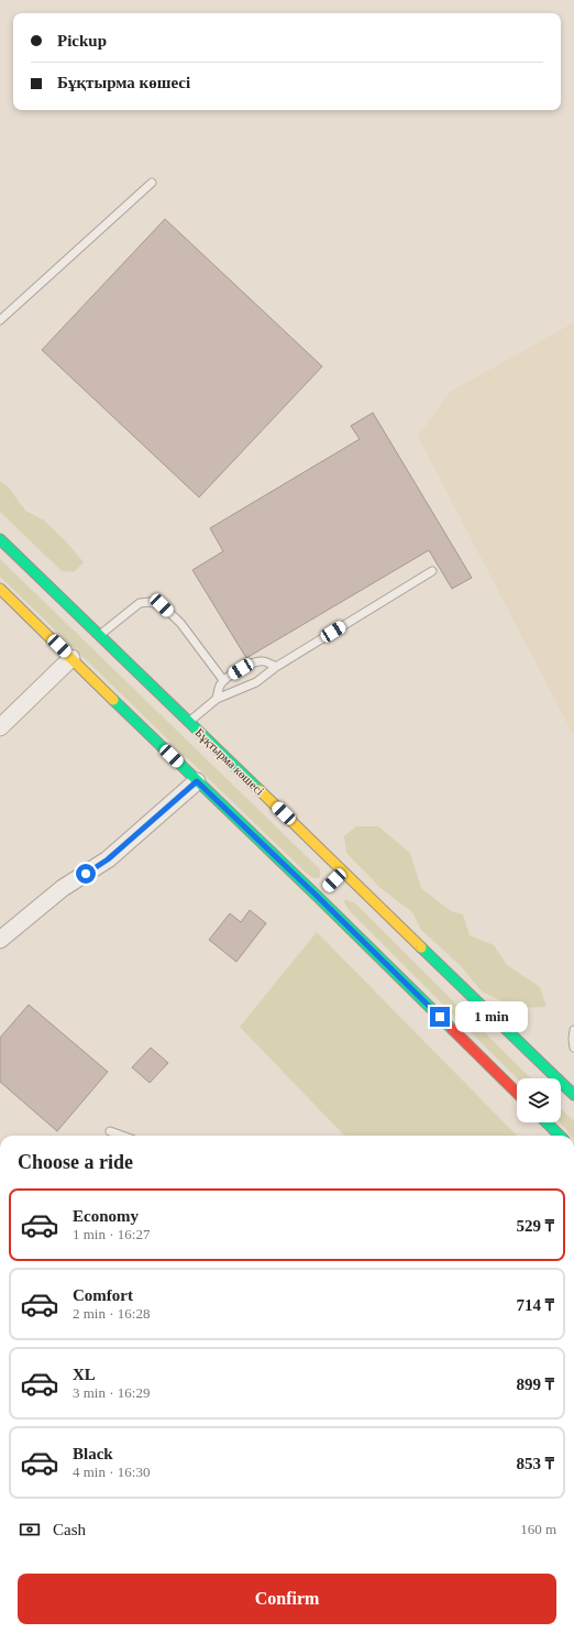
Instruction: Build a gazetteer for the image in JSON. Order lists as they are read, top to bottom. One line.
{"streets":{"main road":["Бұқтырма көшесі"]},"page":{"banner":["Pickup","Бұқтырма көшесі"],"bubble":"1 min","heading":"Choose a ride","list":[{"name":"Economy","note":"1 min · 16:27","value":"529 ₸"},{"name":"Comfort","note":"2 min · 16:28","value":"714 ₸"},{"name":"XL","note":"3 min · 16:29","value":"899 ₸"},{"name":"Black","note":"4 min · 16:30","value":"853 ₸"}],"pay":["Cash","160 m"],"buttons":"Confirm"}}
